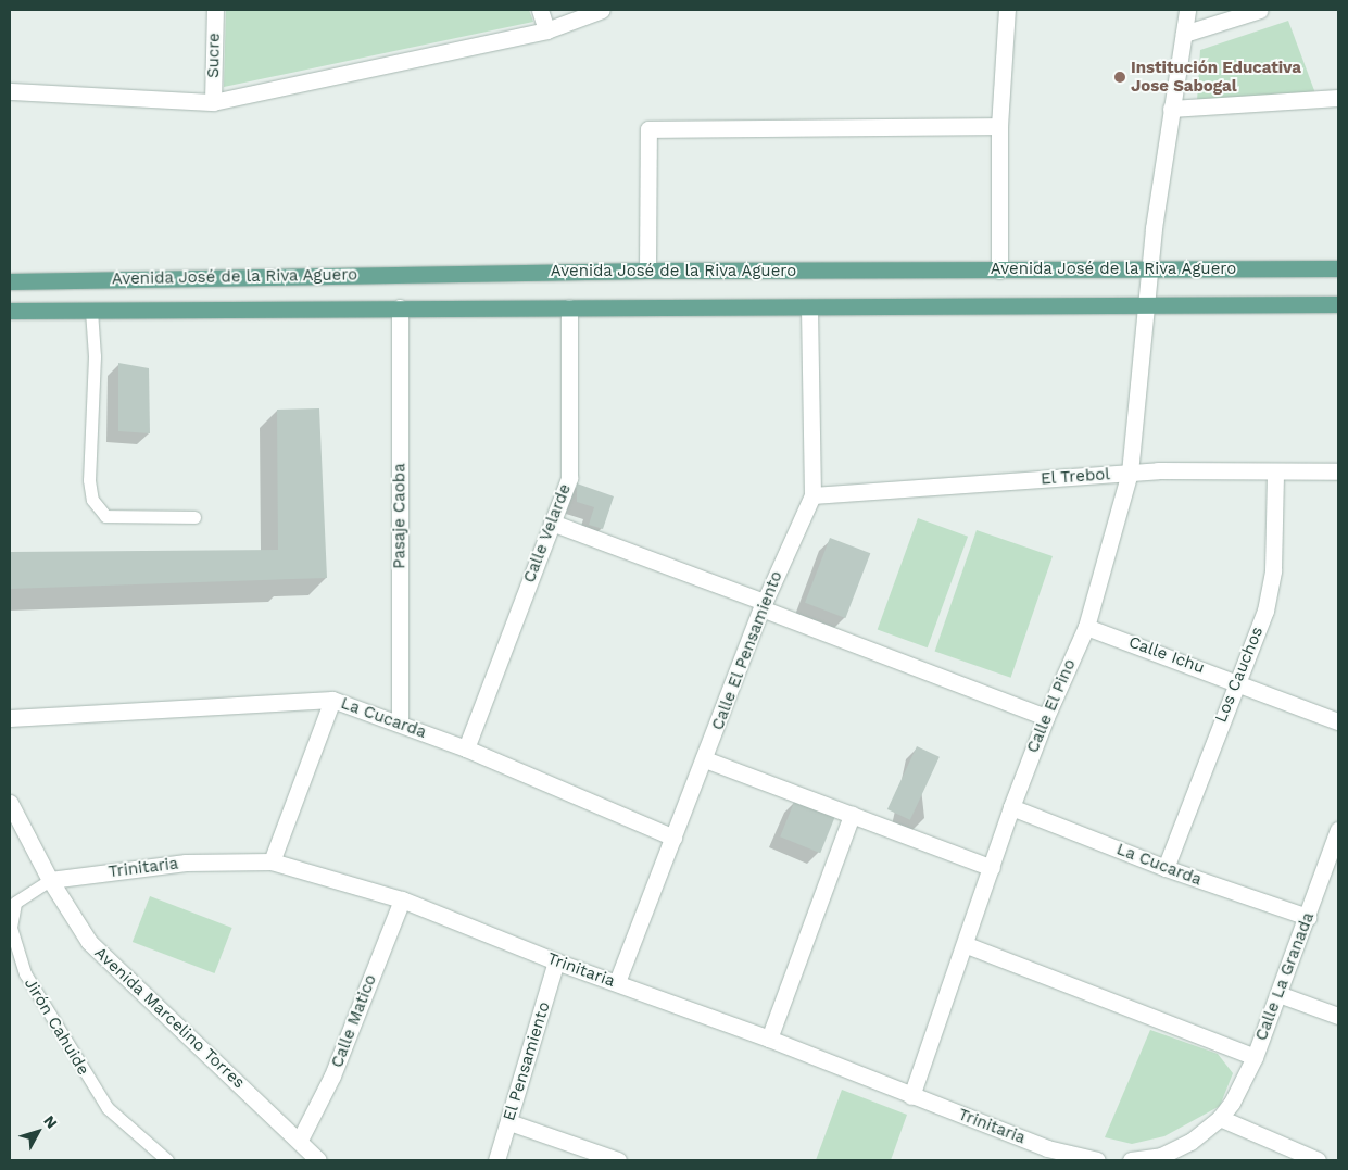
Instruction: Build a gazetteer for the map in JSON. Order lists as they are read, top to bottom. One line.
{"streets":{"main road":["Avenida José de la Riva Aguero"],"street":["Sucre","El Trebol","Pasaje Caoba","Calle Velarde","Calle El Pensamiento","Calle Ichu","Los Cauchos","Calle El Pino","La Cucarda","Trinitaria","Calle La Granada","Avenida Marcelino Torres","Calle Matico","El Pensamiento"],"lane":["Jirón Cahuide"]},"crossings":[["Avenida José de la Riva Aguero","Pasaje Caoba"],["Avenida José de la Riva Aguero","Calle Velarde"],["Avenida José de la Riva Aguero","Calle El Pensamiento"],["Avenida José de la Riva Aguero","Calle El Pino"],["El Trebol","Calle El Pensamiento"],["El Trebol","Los Cauchos"],["El Trebol","Calle El Pino"],["Pasaje Caoba","La Cucarda"],["Calle Velarde","La Cucarda"],["Calle El Pensamiento","La Cucarda"],["Calle El Pensamiento","Trinitaria"],["Calle Ichu","Los Cauchos"],["Calle Ichu","Calle El Pino"],["Los Cauchos","La Cucarda"],["Calle El Pino","La Cucarda"],["Calle El Pino","Trinitaria"],["La Cucarda","Calle La Granada"],["Trinitaria","Avenida Marcelino Torres"],["Trinitaria","Calle Matico"],["Trinitaria","Jirón Cahuide"],["Trinitaria","El Pensamiento"],["Avenida Marcelino Torres","Calle Matico"],["Avenida Marcelino Torres","Jirón Cahuide"]],"places":["Institución Educativa Jose Sabogal"],"north":"top right"}
